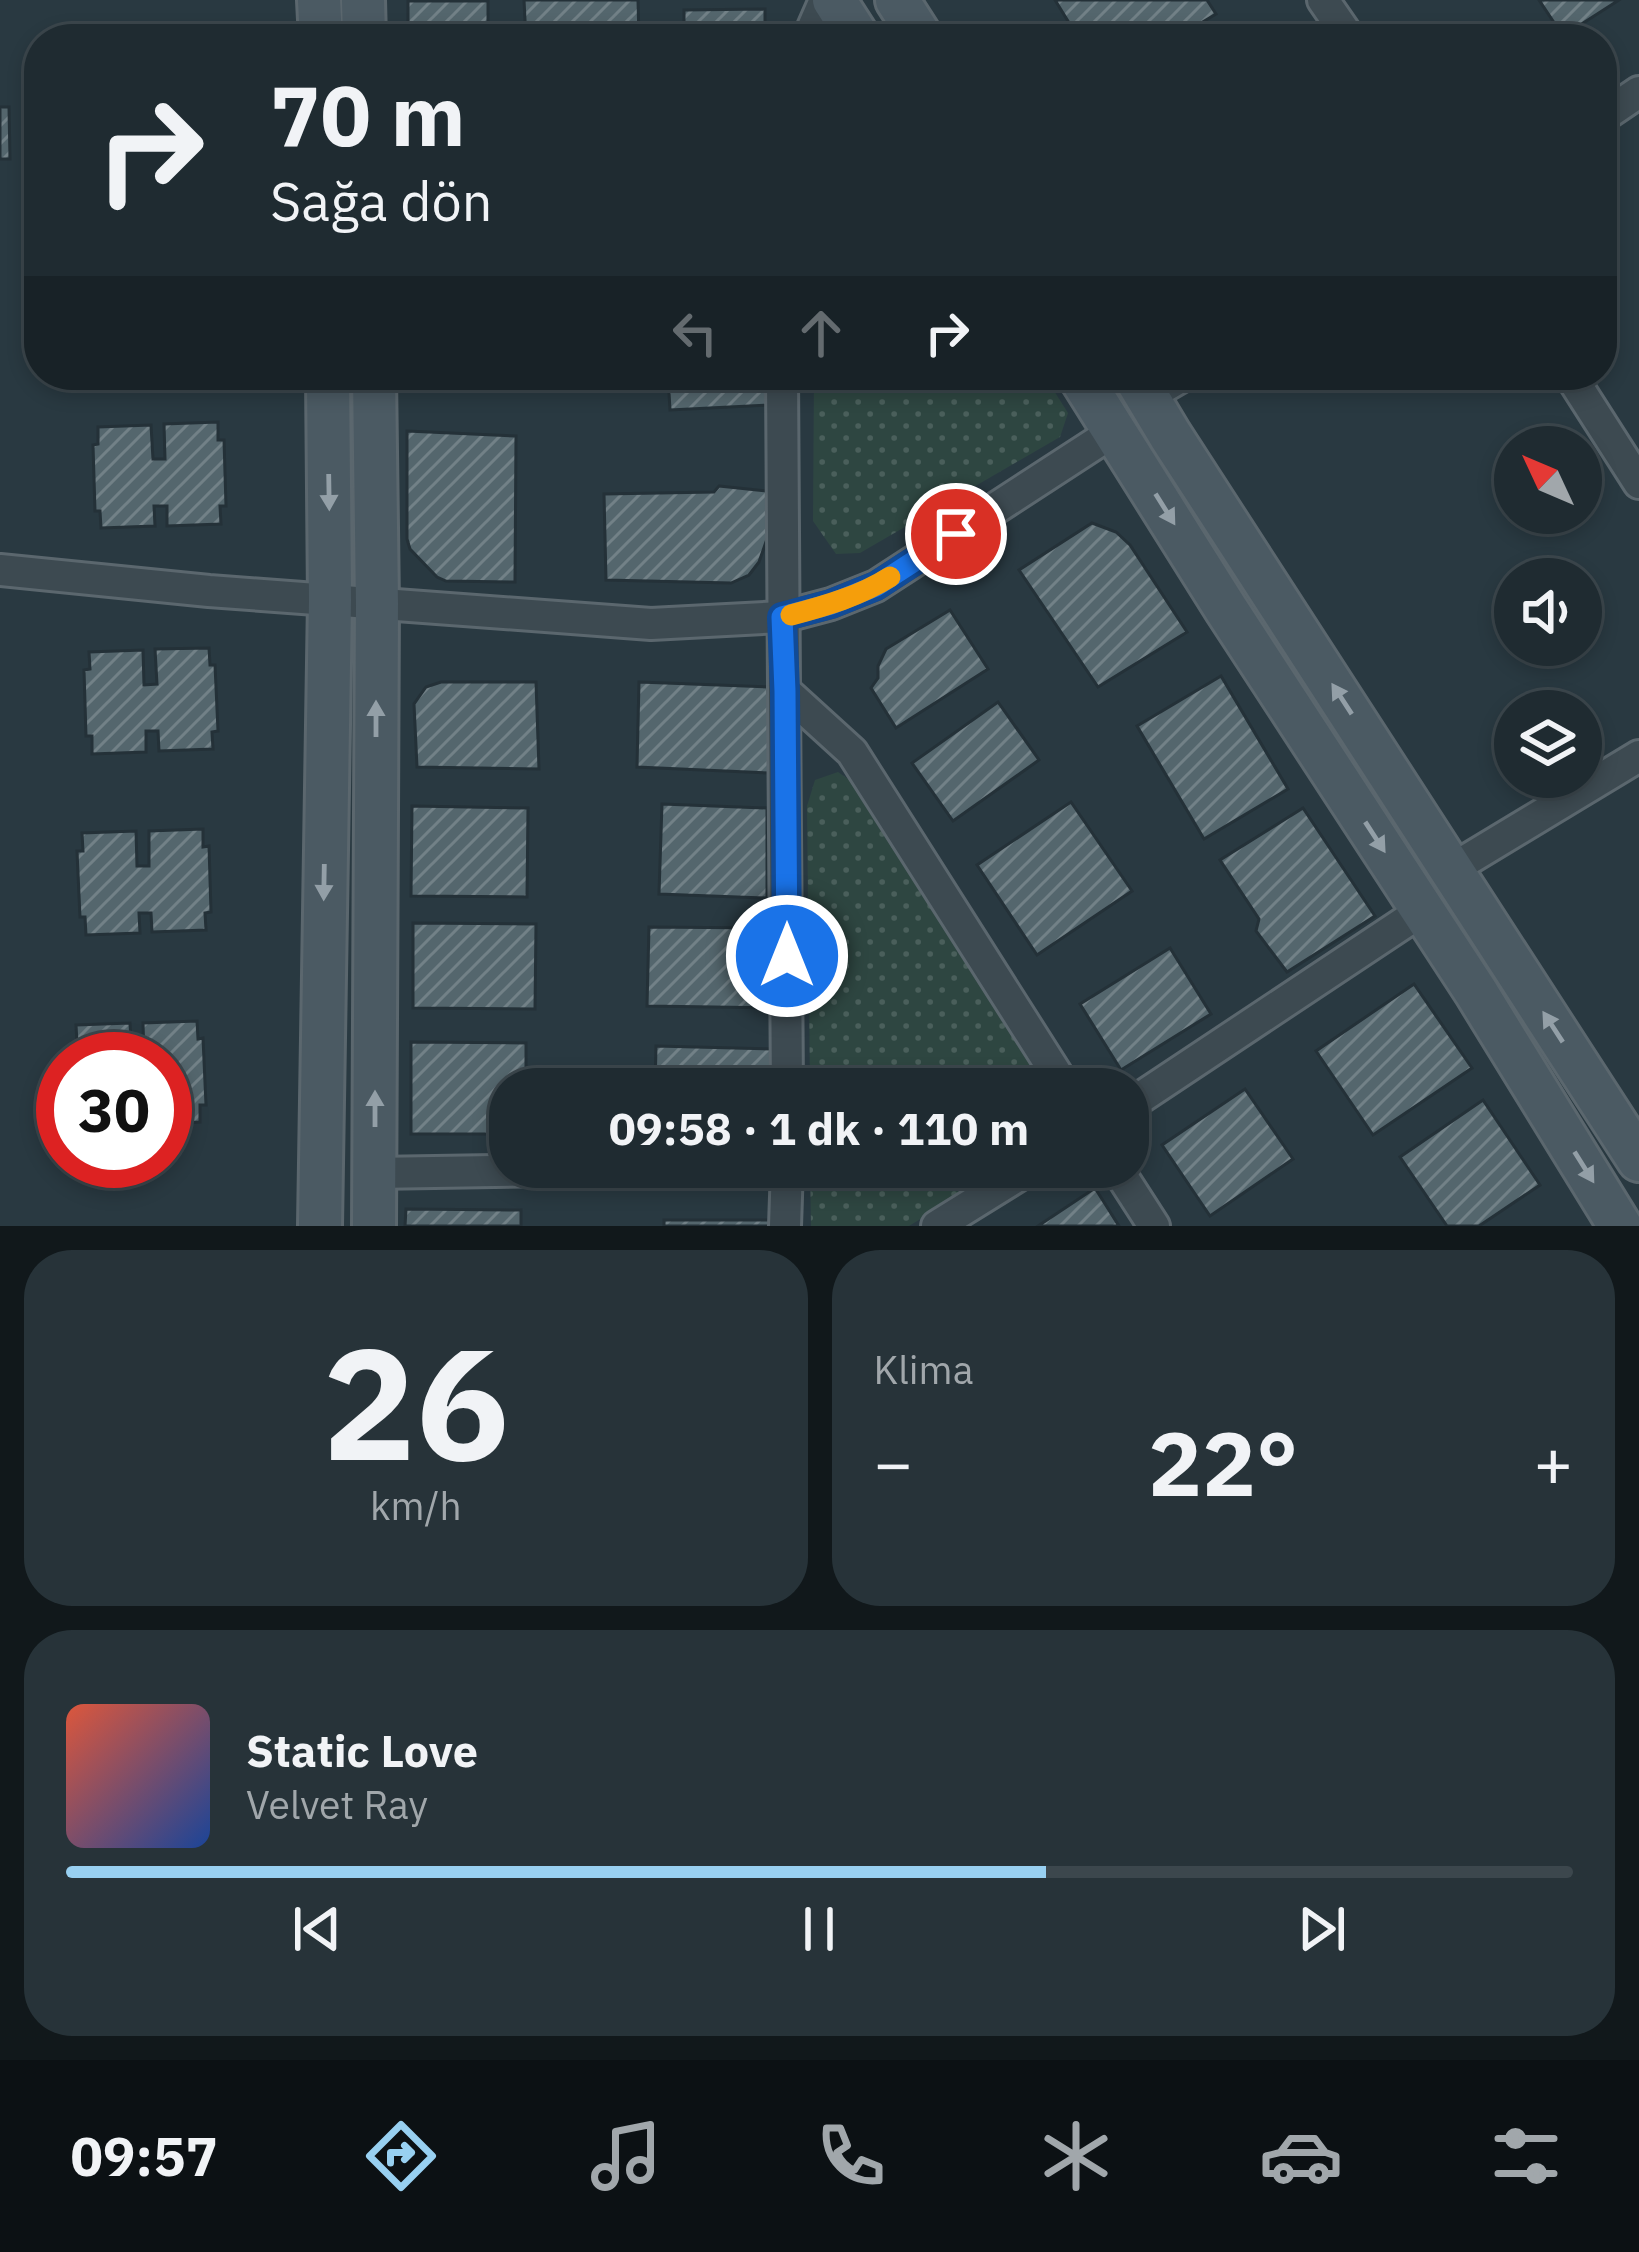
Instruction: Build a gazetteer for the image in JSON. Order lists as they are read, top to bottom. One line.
{"north":"top left","page":{"turn":["70 m","Sağa dön"],"limit":"30","trip":"09:58 · 1 dk · 110 m","tile":[["26","km/h"],"Klima"],"heat":["−","22°","+"],"song":["Static Love","Velvet Ray"],"tabs":"09:57"}}
